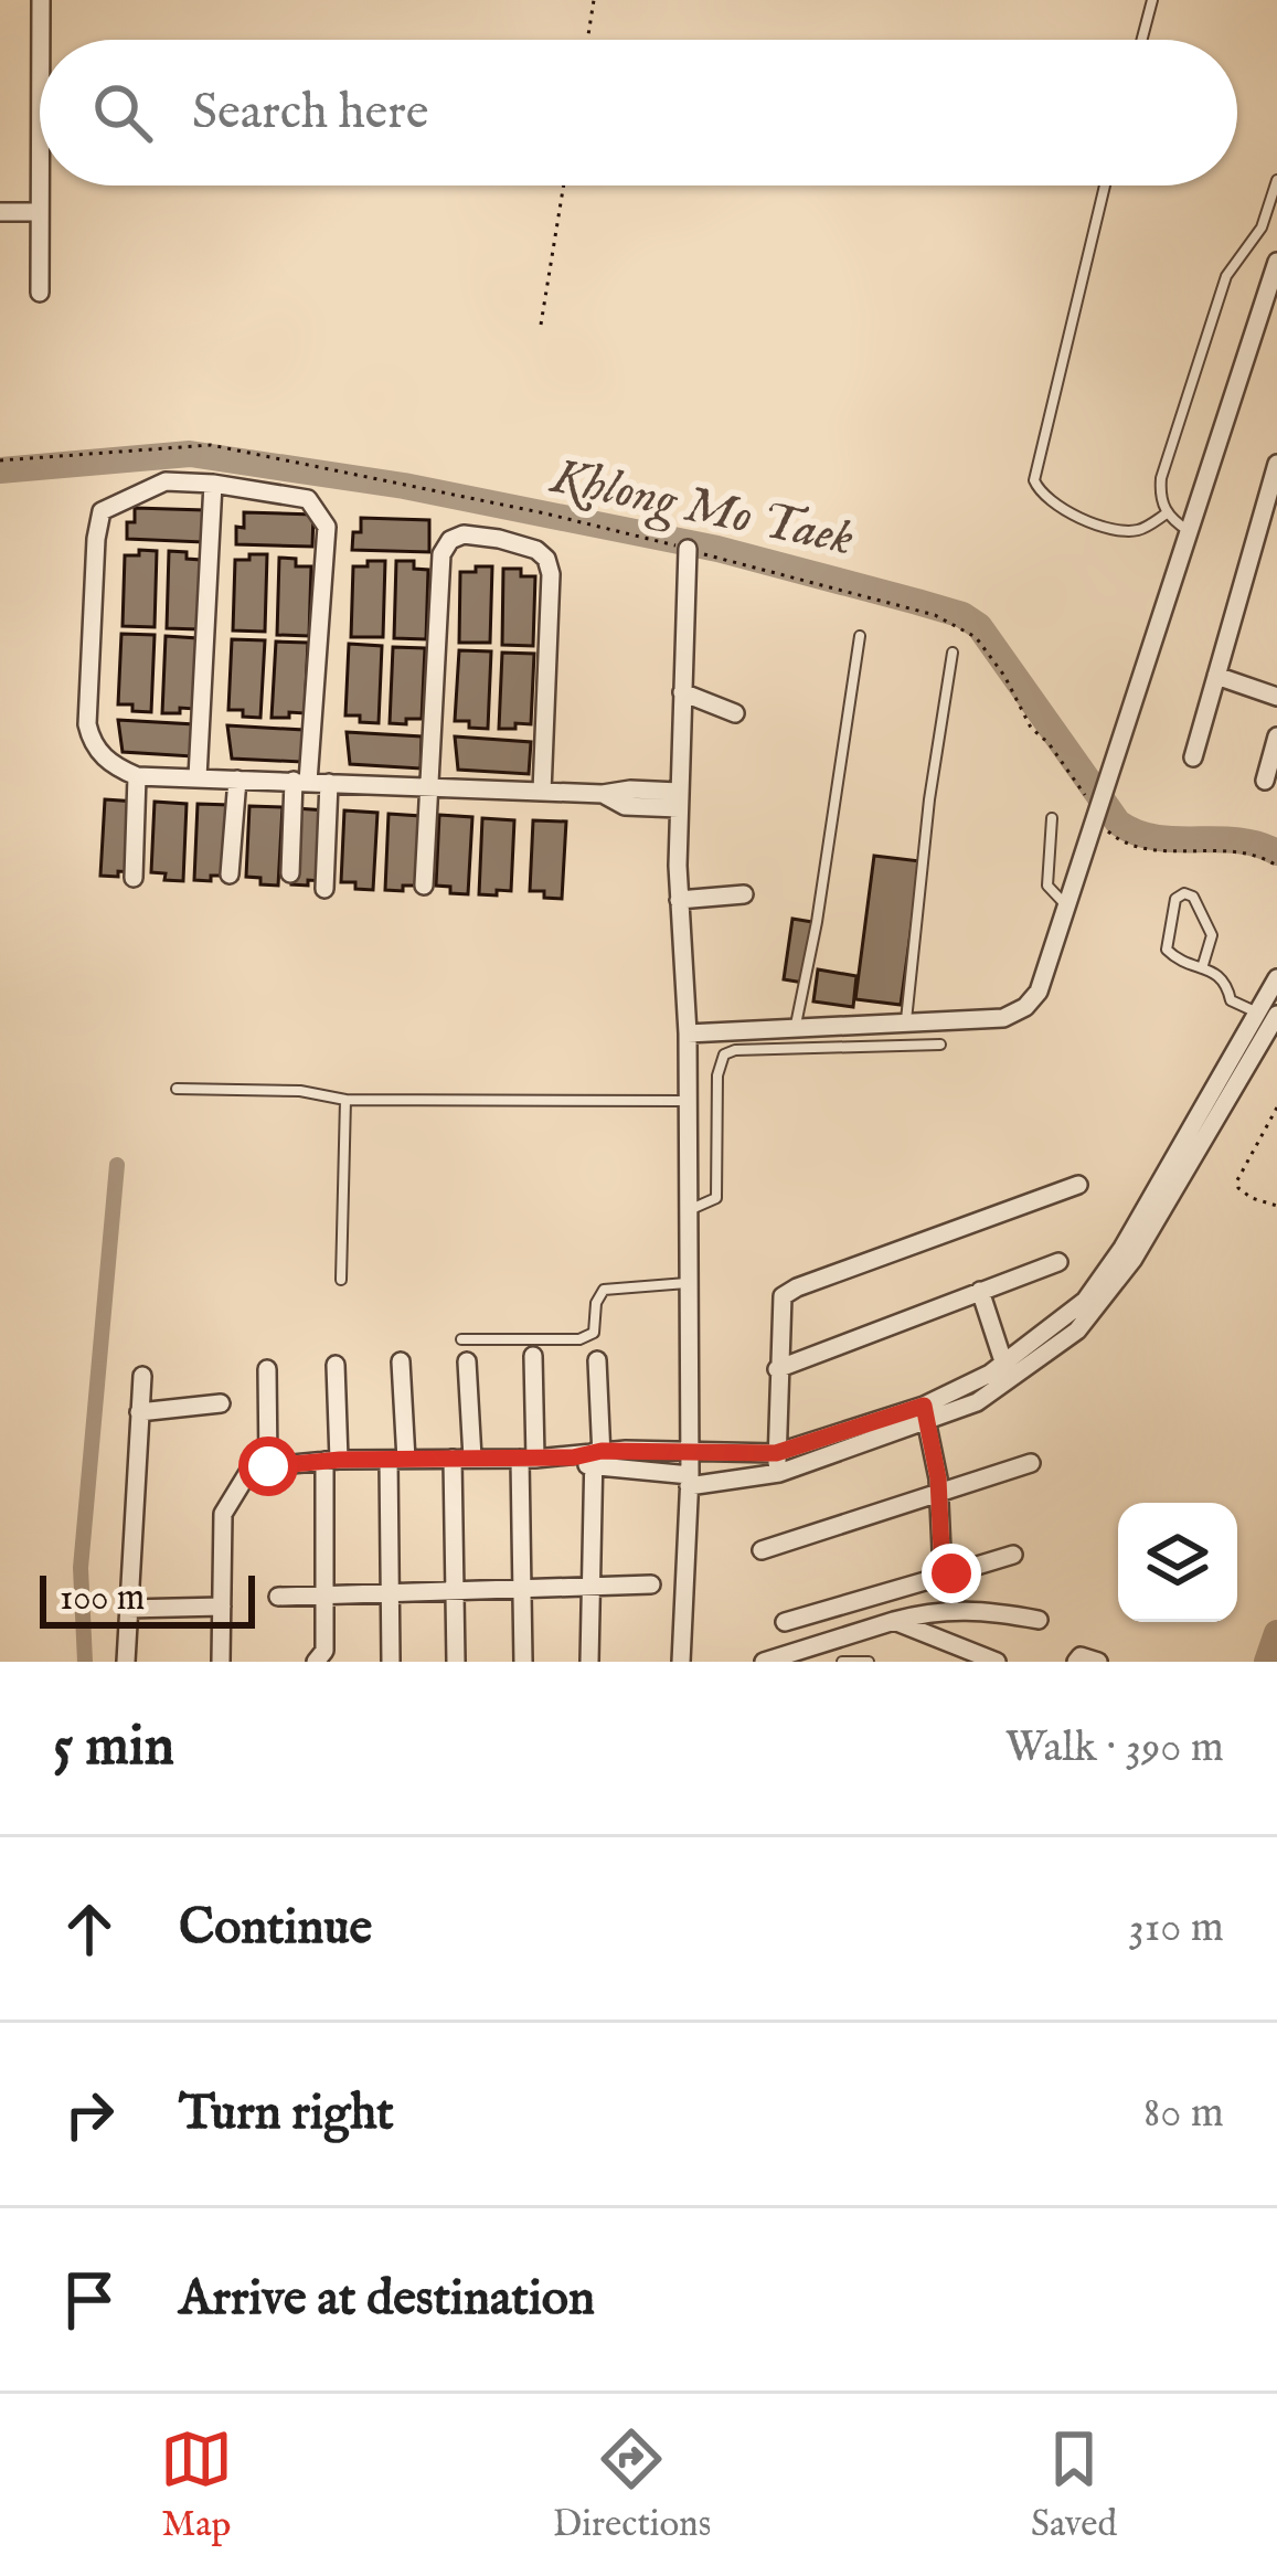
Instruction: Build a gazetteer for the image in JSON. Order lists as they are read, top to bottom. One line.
{"water":["Khlong Mo Taek"],"scale_bar":"100 m","page":{"search":"Search here","scale":"100 m","heading":["5 min","Walk · 390 m"],"list":[["Continue","310 m"],["Turn right","80 m"],"Arrive at destination"],"nav":["Map","Directions","Saved"]}}
